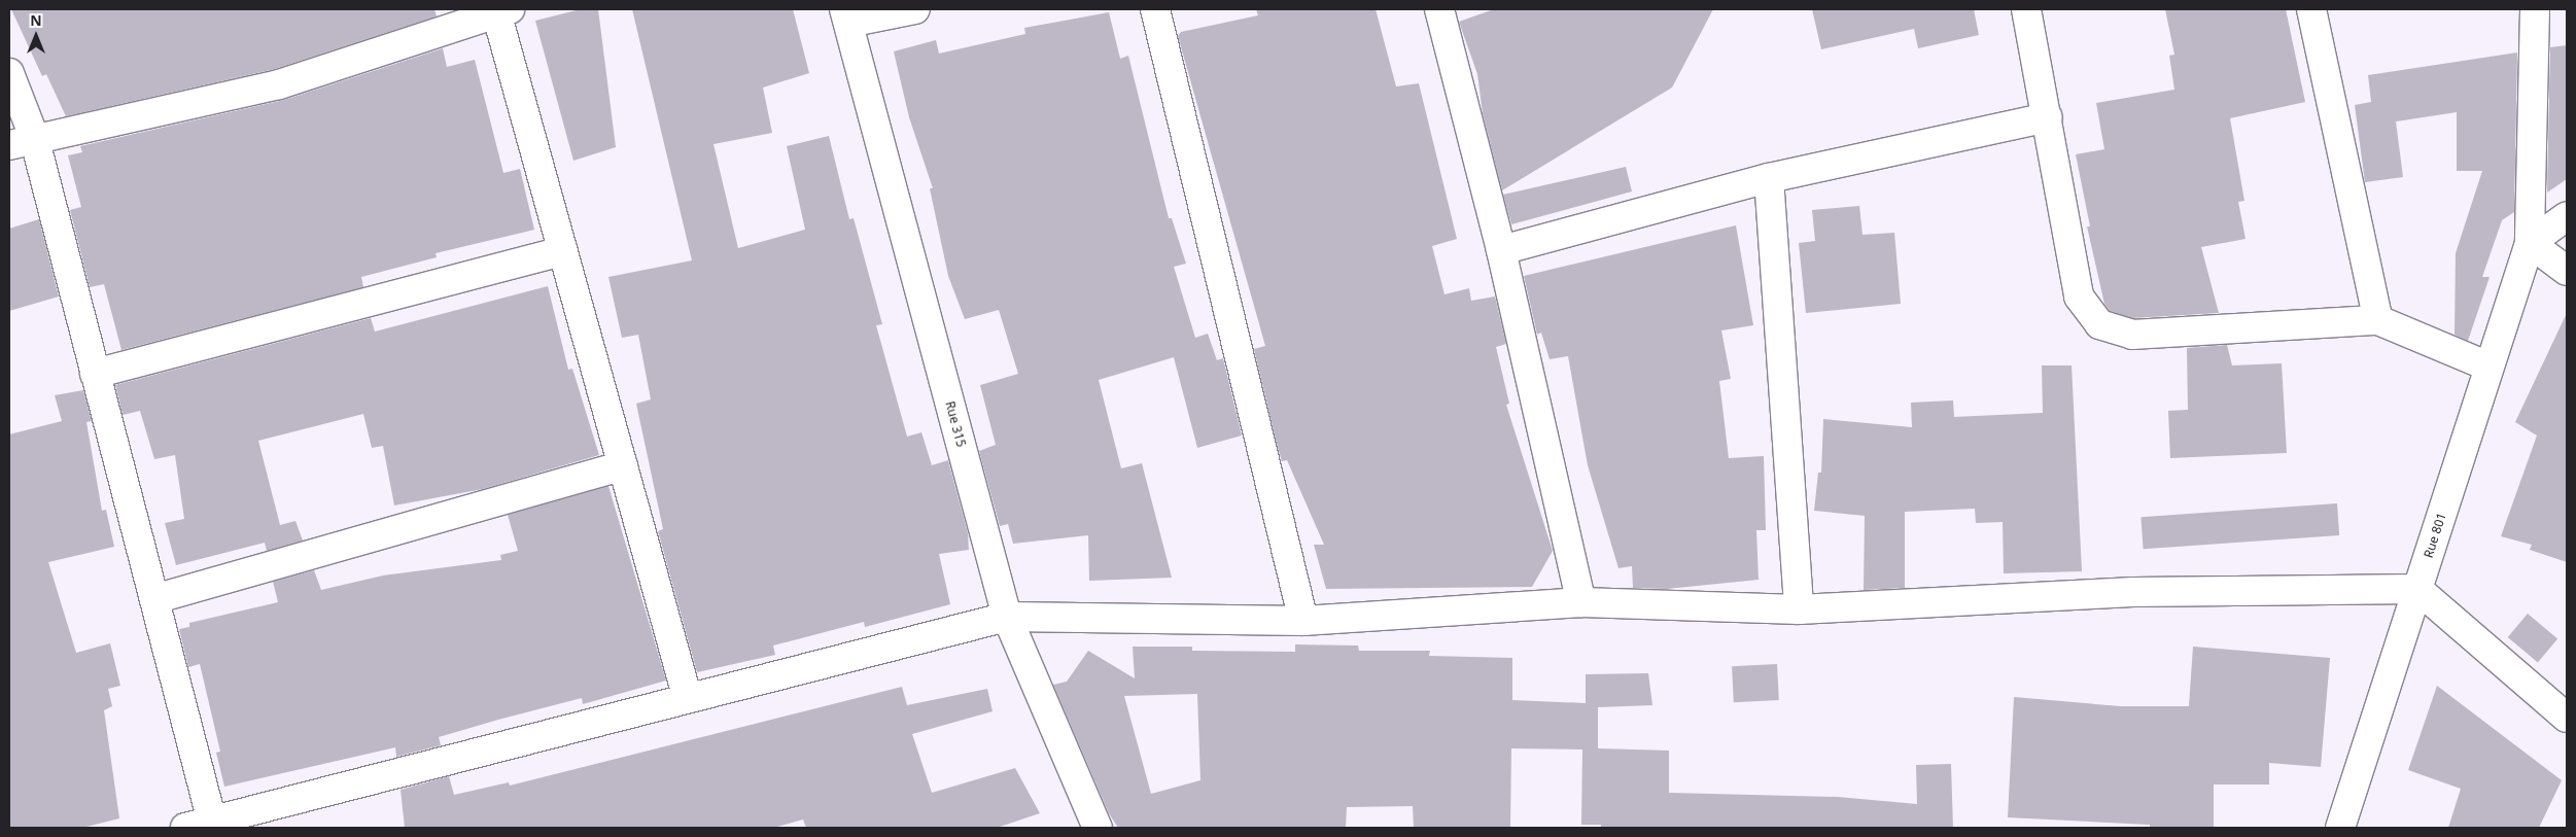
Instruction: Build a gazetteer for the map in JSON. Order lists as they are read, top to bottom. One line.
{"streets":{"street":["Rue 315","Rue 801"]},"north":"top"}
